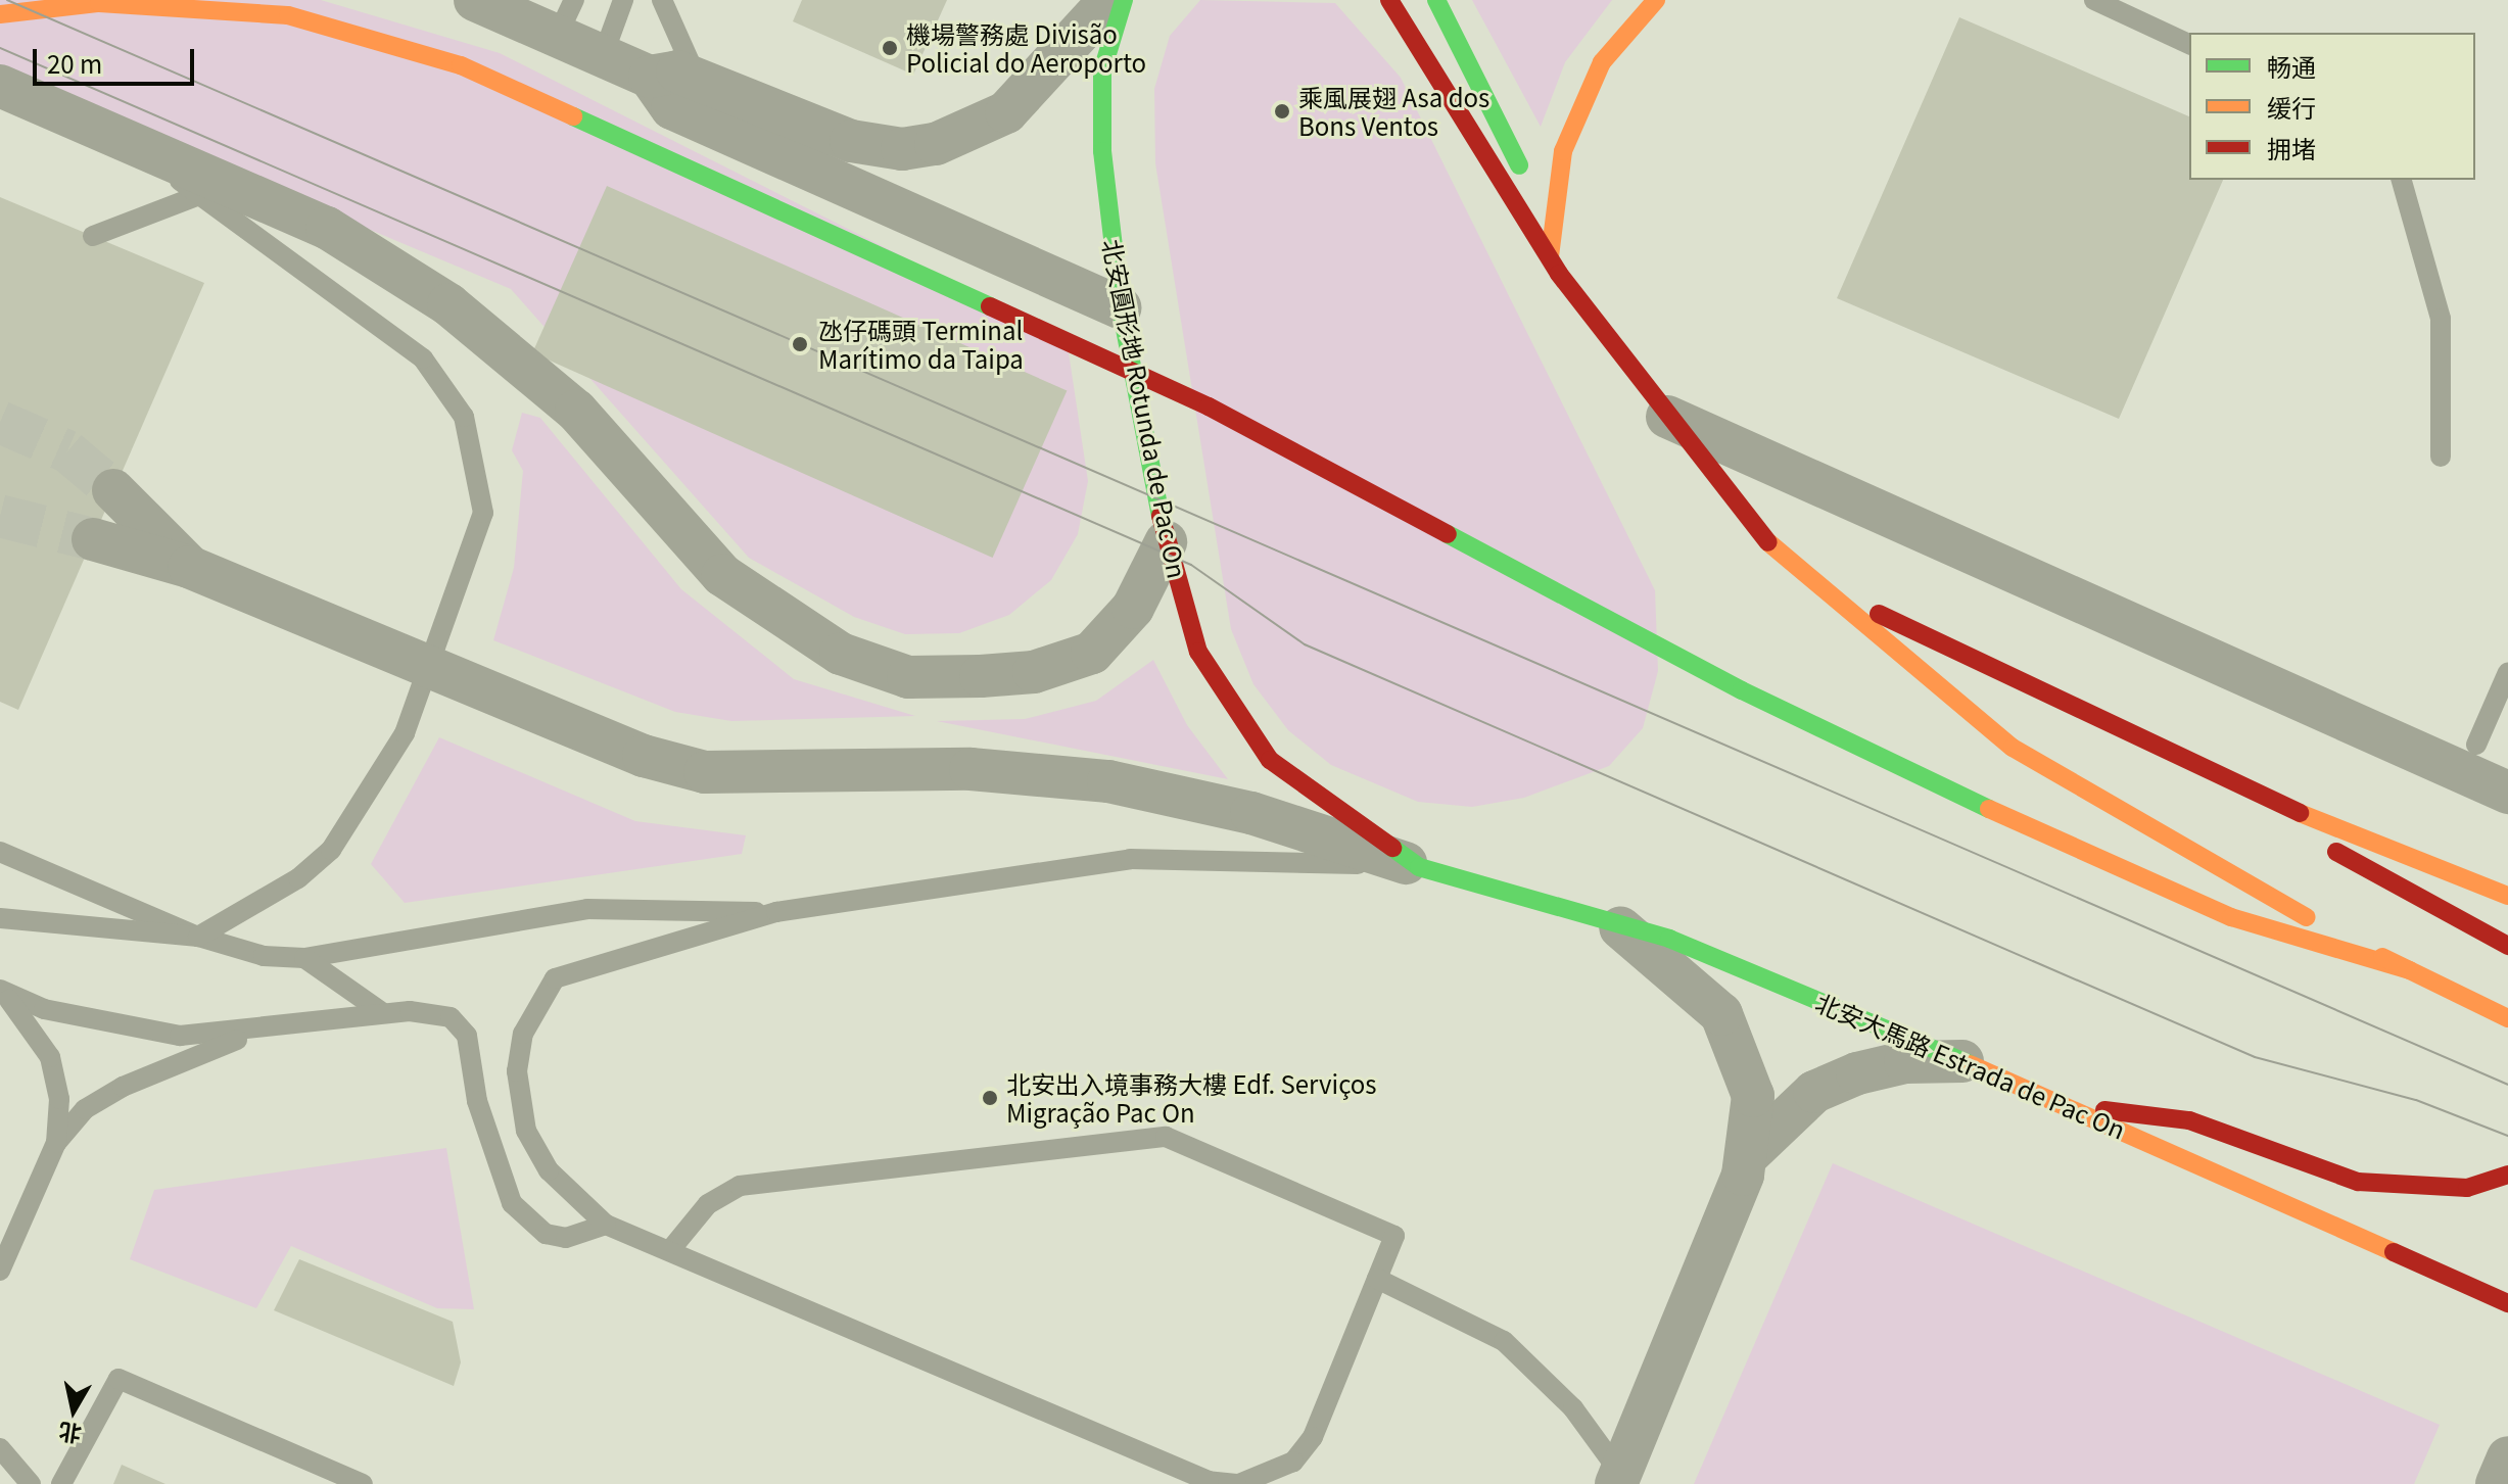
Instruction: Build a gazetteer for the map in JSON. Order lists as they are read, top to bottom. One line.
{"streets":{"main road":["北安圓形地 Rotunda de Pac On","北安大馬路 Estrada de Pac On"]},"crossings":[["北安圓形地 Rotunda de Pac On","北安大馬路 Estrada de Pac On"]],"places":["機場警務處 Divisão Policial do Aeroporto","乘風展翅 Asa dos Bons Ventos","氹仔碼頭 Terminal Marítimo da Taipa","北安出入境事務大樓 Edf. Serviços Migração Pac On"],"legend":["畅通","缓行","拥堵"],"scale_bar":"20 m","north":"bottom"}
